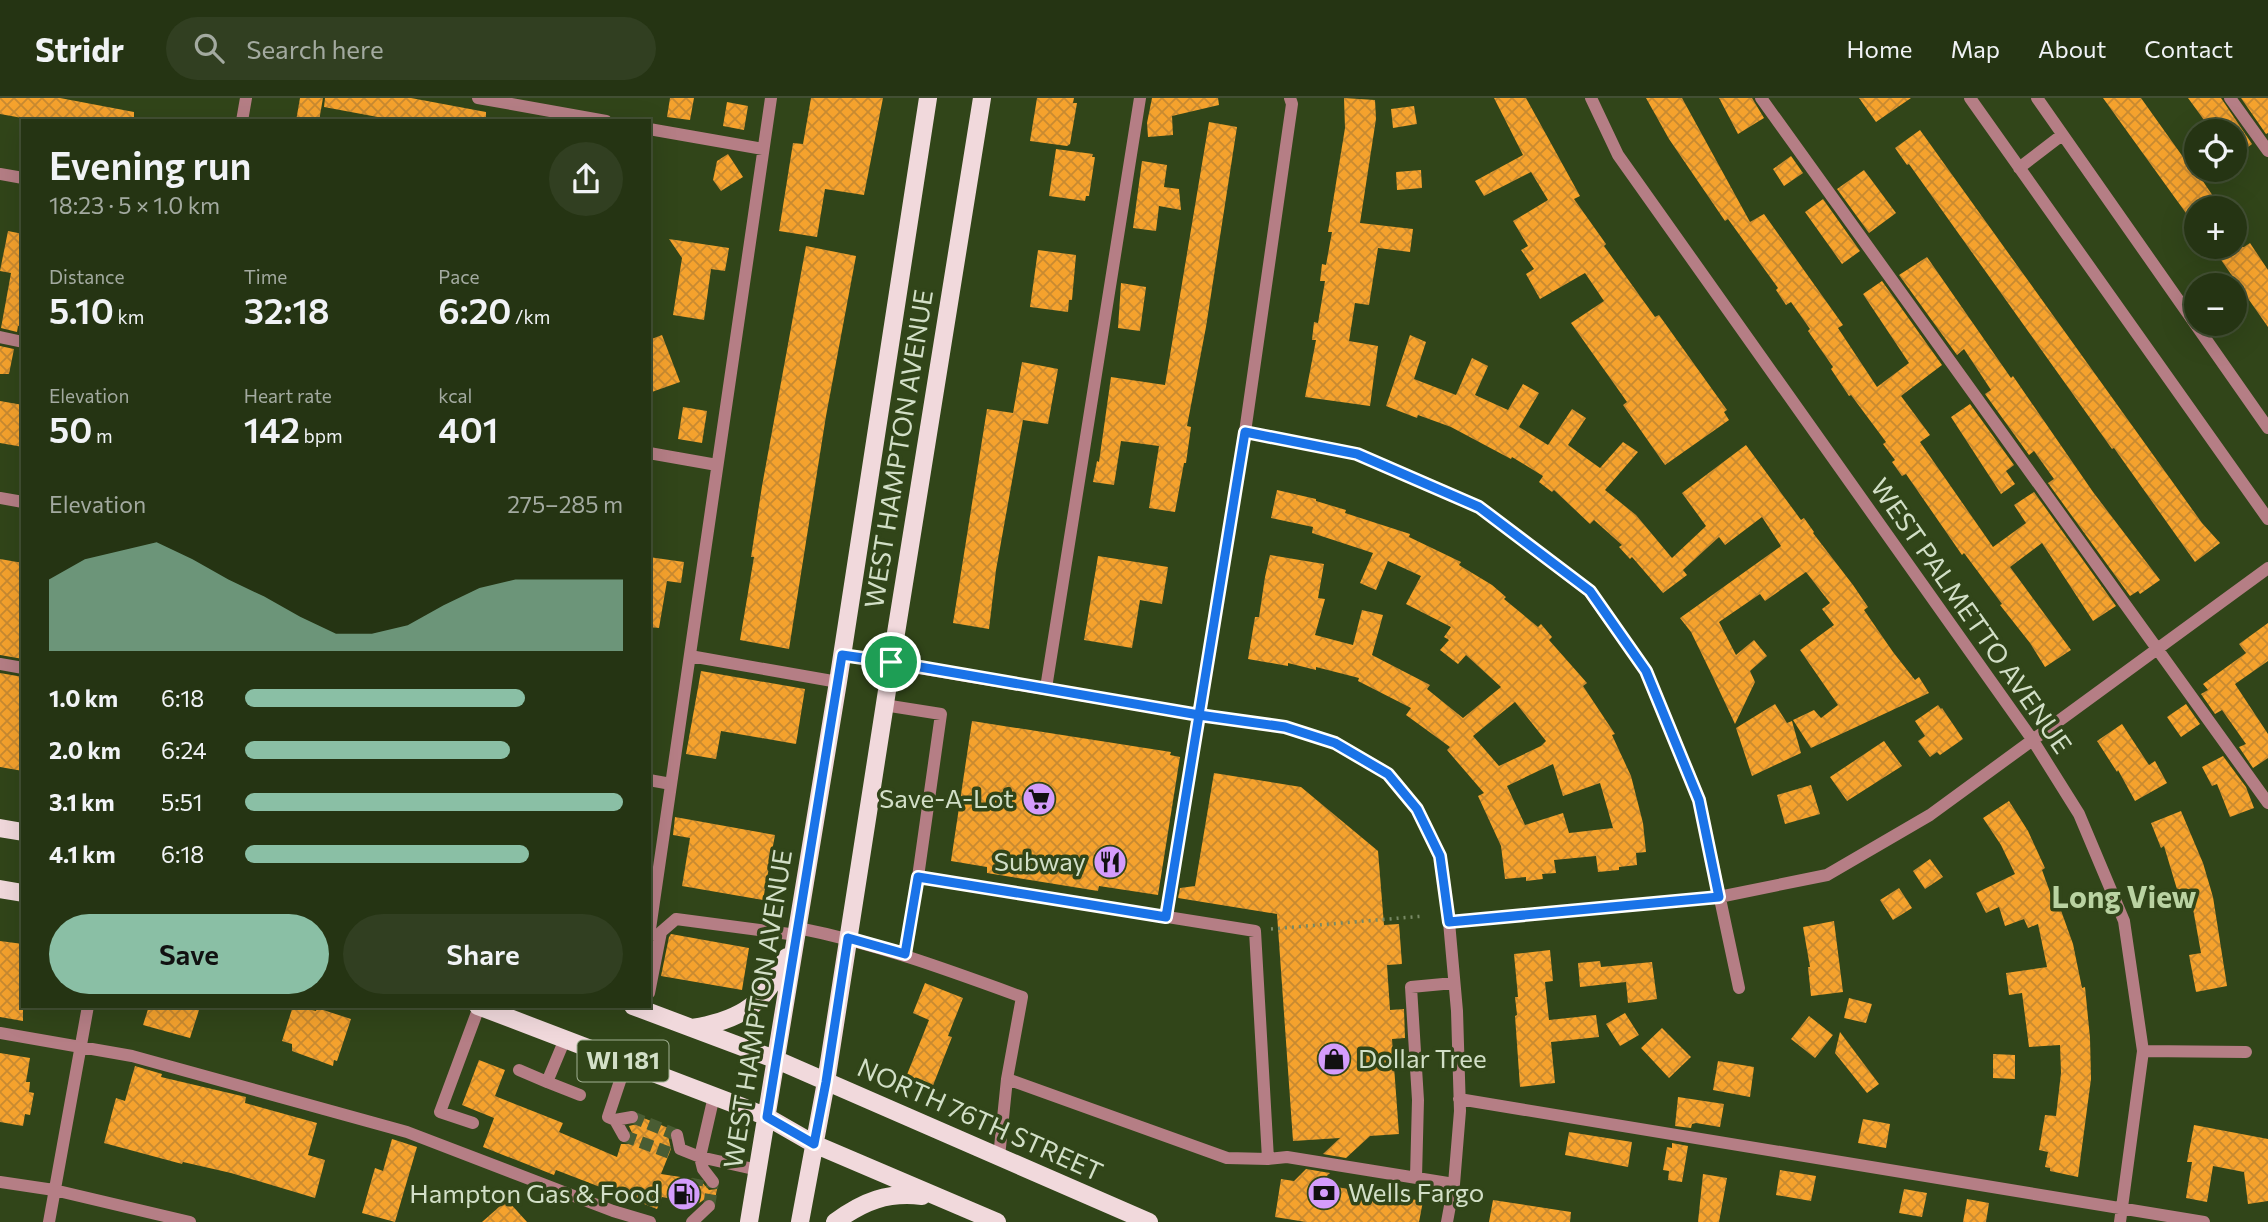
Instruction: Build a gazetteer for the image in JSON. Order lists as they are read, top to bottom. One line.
{"streets":{"main road":["WEST HAMPTON AVENUE","WI 181","NORTH 76TH STREET"],"street":["WEST PALMETTO AVENUE"]},"crossings":[["WEST HAMPTON AVENUE","WI 181"],["WEST HAMPTON AVENUE","NORTH 76TH STREET"]],"districts":["Long View"],"places":{"supermarket":["Save-A-Lot"],"restaurant":["Subway"],"shop":["Dollar Tree"],"bank":["Wells Fargo"],"fuel station":["Hampton Gas & Food"]},"page":{"header":"Stridr","search":"Search here","nav":["Home","Map","About","Contact"],"map_buttons":["+","−"],"heading":["Evening run","18:23 · 5 × 1.0 km"],"stats":[["Distance","5.10 km"],["Time","32:18"],["Pace","6:20 /km"],["Elevation","50 m"],["Heart rate","142 bpm"],["kcal","401"]],"chart":["Elevation","275–285 m"],"list":[{"name":"1.0 km","note":"6:18"},{"name":"2.0 km","note":"6:24"},{"name":"3.1 km","note":"5:51"},{"name":"4.1 km","note":"6:18"}],"buttons":["Save","Share"]}}
